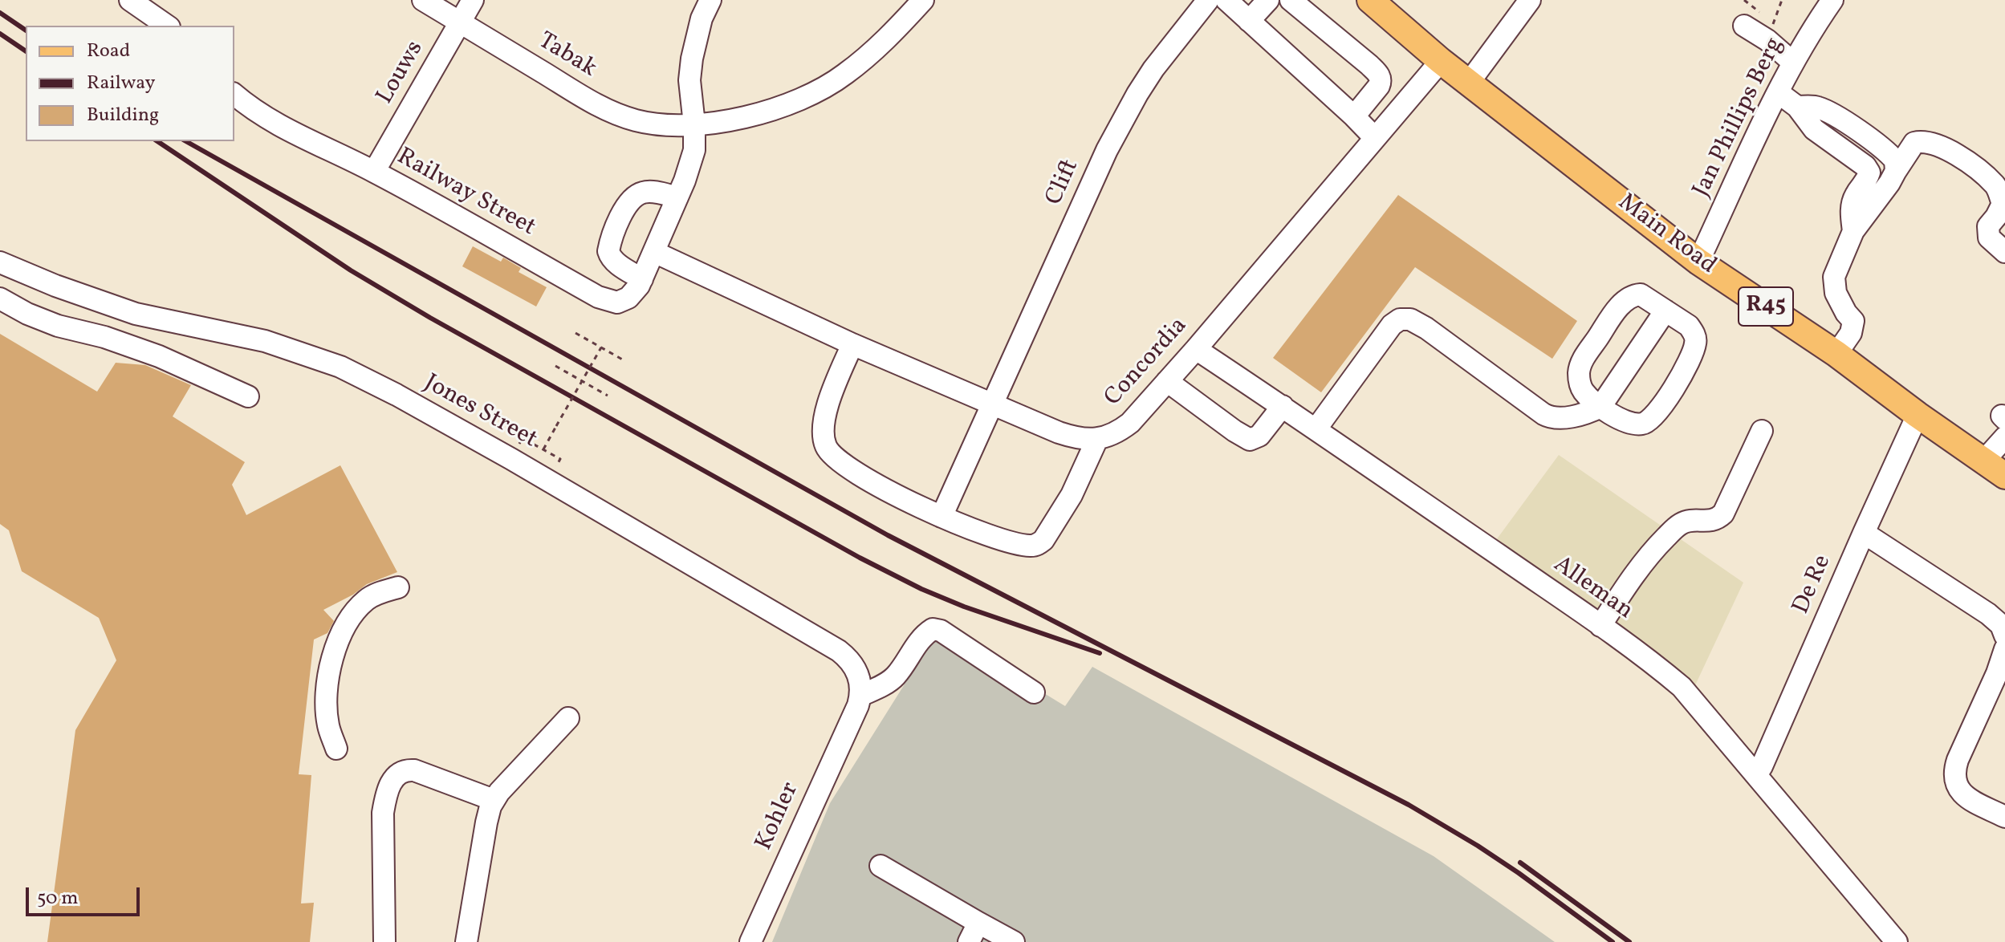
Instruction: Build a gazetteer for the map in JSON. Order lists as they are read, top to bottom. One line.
{"streets":{"main road":["Main Road","R45"],"street":["Tabak","Louws","Jan Phillips Berg","Clift","Railway Street","Concordia","Jones Street","De Re","Alleman","Kohler"]},"crossings":[["Tabak","Louws"],["Tabak","Railway Street"],["Louws","Railway Street"],["Jan Phillips Berg","Main Road"],["Clift","Concordia"],["Railway Street","Concordia"],["Main Road","Concordia"],["Main Road","De Re"],["Concordia","Alleman"],["Jones Street","Kohler"],["De Re","Alleman"]],"legend":["Road","Railway","Building"],"scale_bar":"50 m"}
